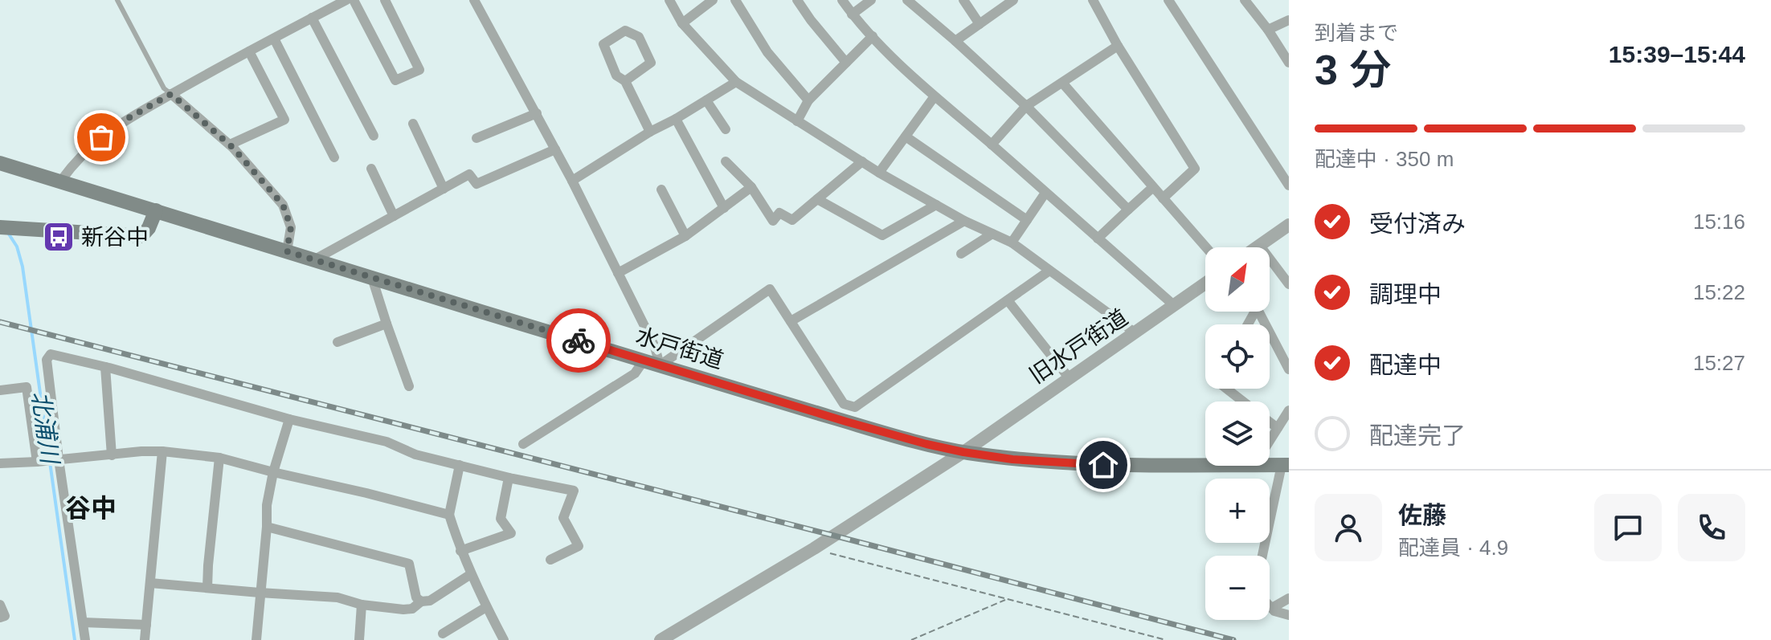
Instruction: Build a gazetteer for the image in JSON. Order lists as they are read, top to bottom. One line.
{"streets":{"main road":["水戸街道"],"street":["旧水戸街道"]},"crossings":[["旧水戸街道","水戸街道"]],"districts":["谷中"],"water":["北浦川"],"places":{"bus stop":["新谷中"]},"north":"top right","page":{"heading":["3 分","到着まで","15:39–15:44"],"panel":["佐藤","配達員 · 4.9"],"bar":"配達中 · 350 m","list":[["受付済み","15:16"],["調理中","15:22"],["配達中","15:27"],"配達完了"],"map_buttons":["+","−"]}}
